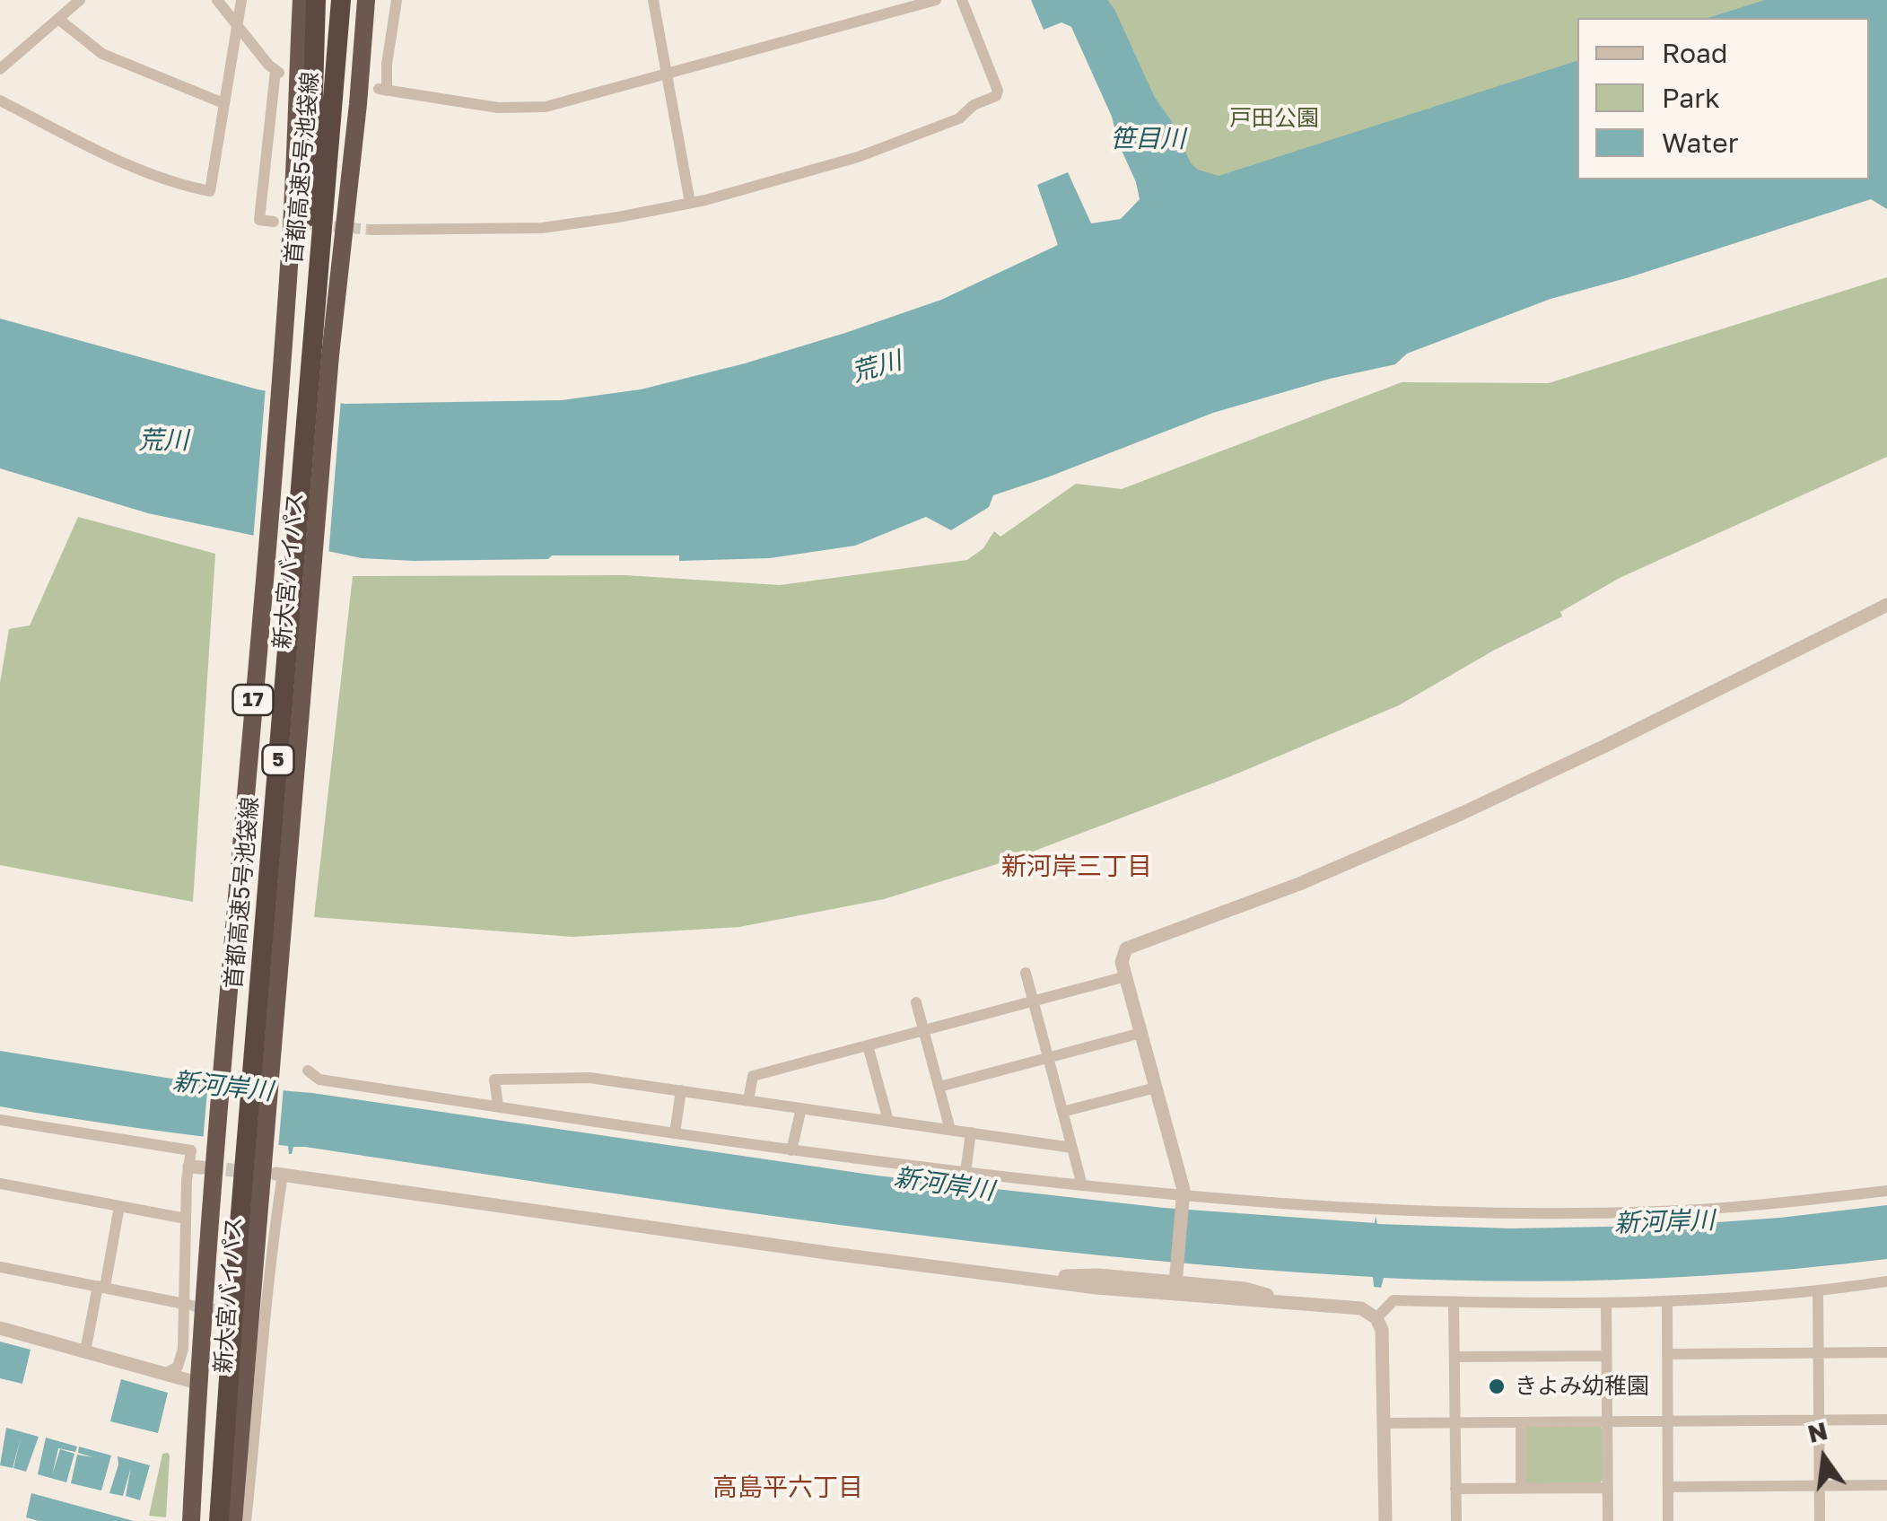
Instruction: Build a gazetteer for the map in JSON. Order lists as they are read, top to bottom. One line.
{"streets":{"highway":["首都高速5号池袋線","新大宮バイパス","17","5"]},"districts":["新河岸三丁目","高島平六丁目"],"water":["笹目川","荒川","新河岸川"],"parks":["戸田公園"],"places":["きよみ幼稚園"],"legend":["Road","Park","Water"],"north":"top"}
